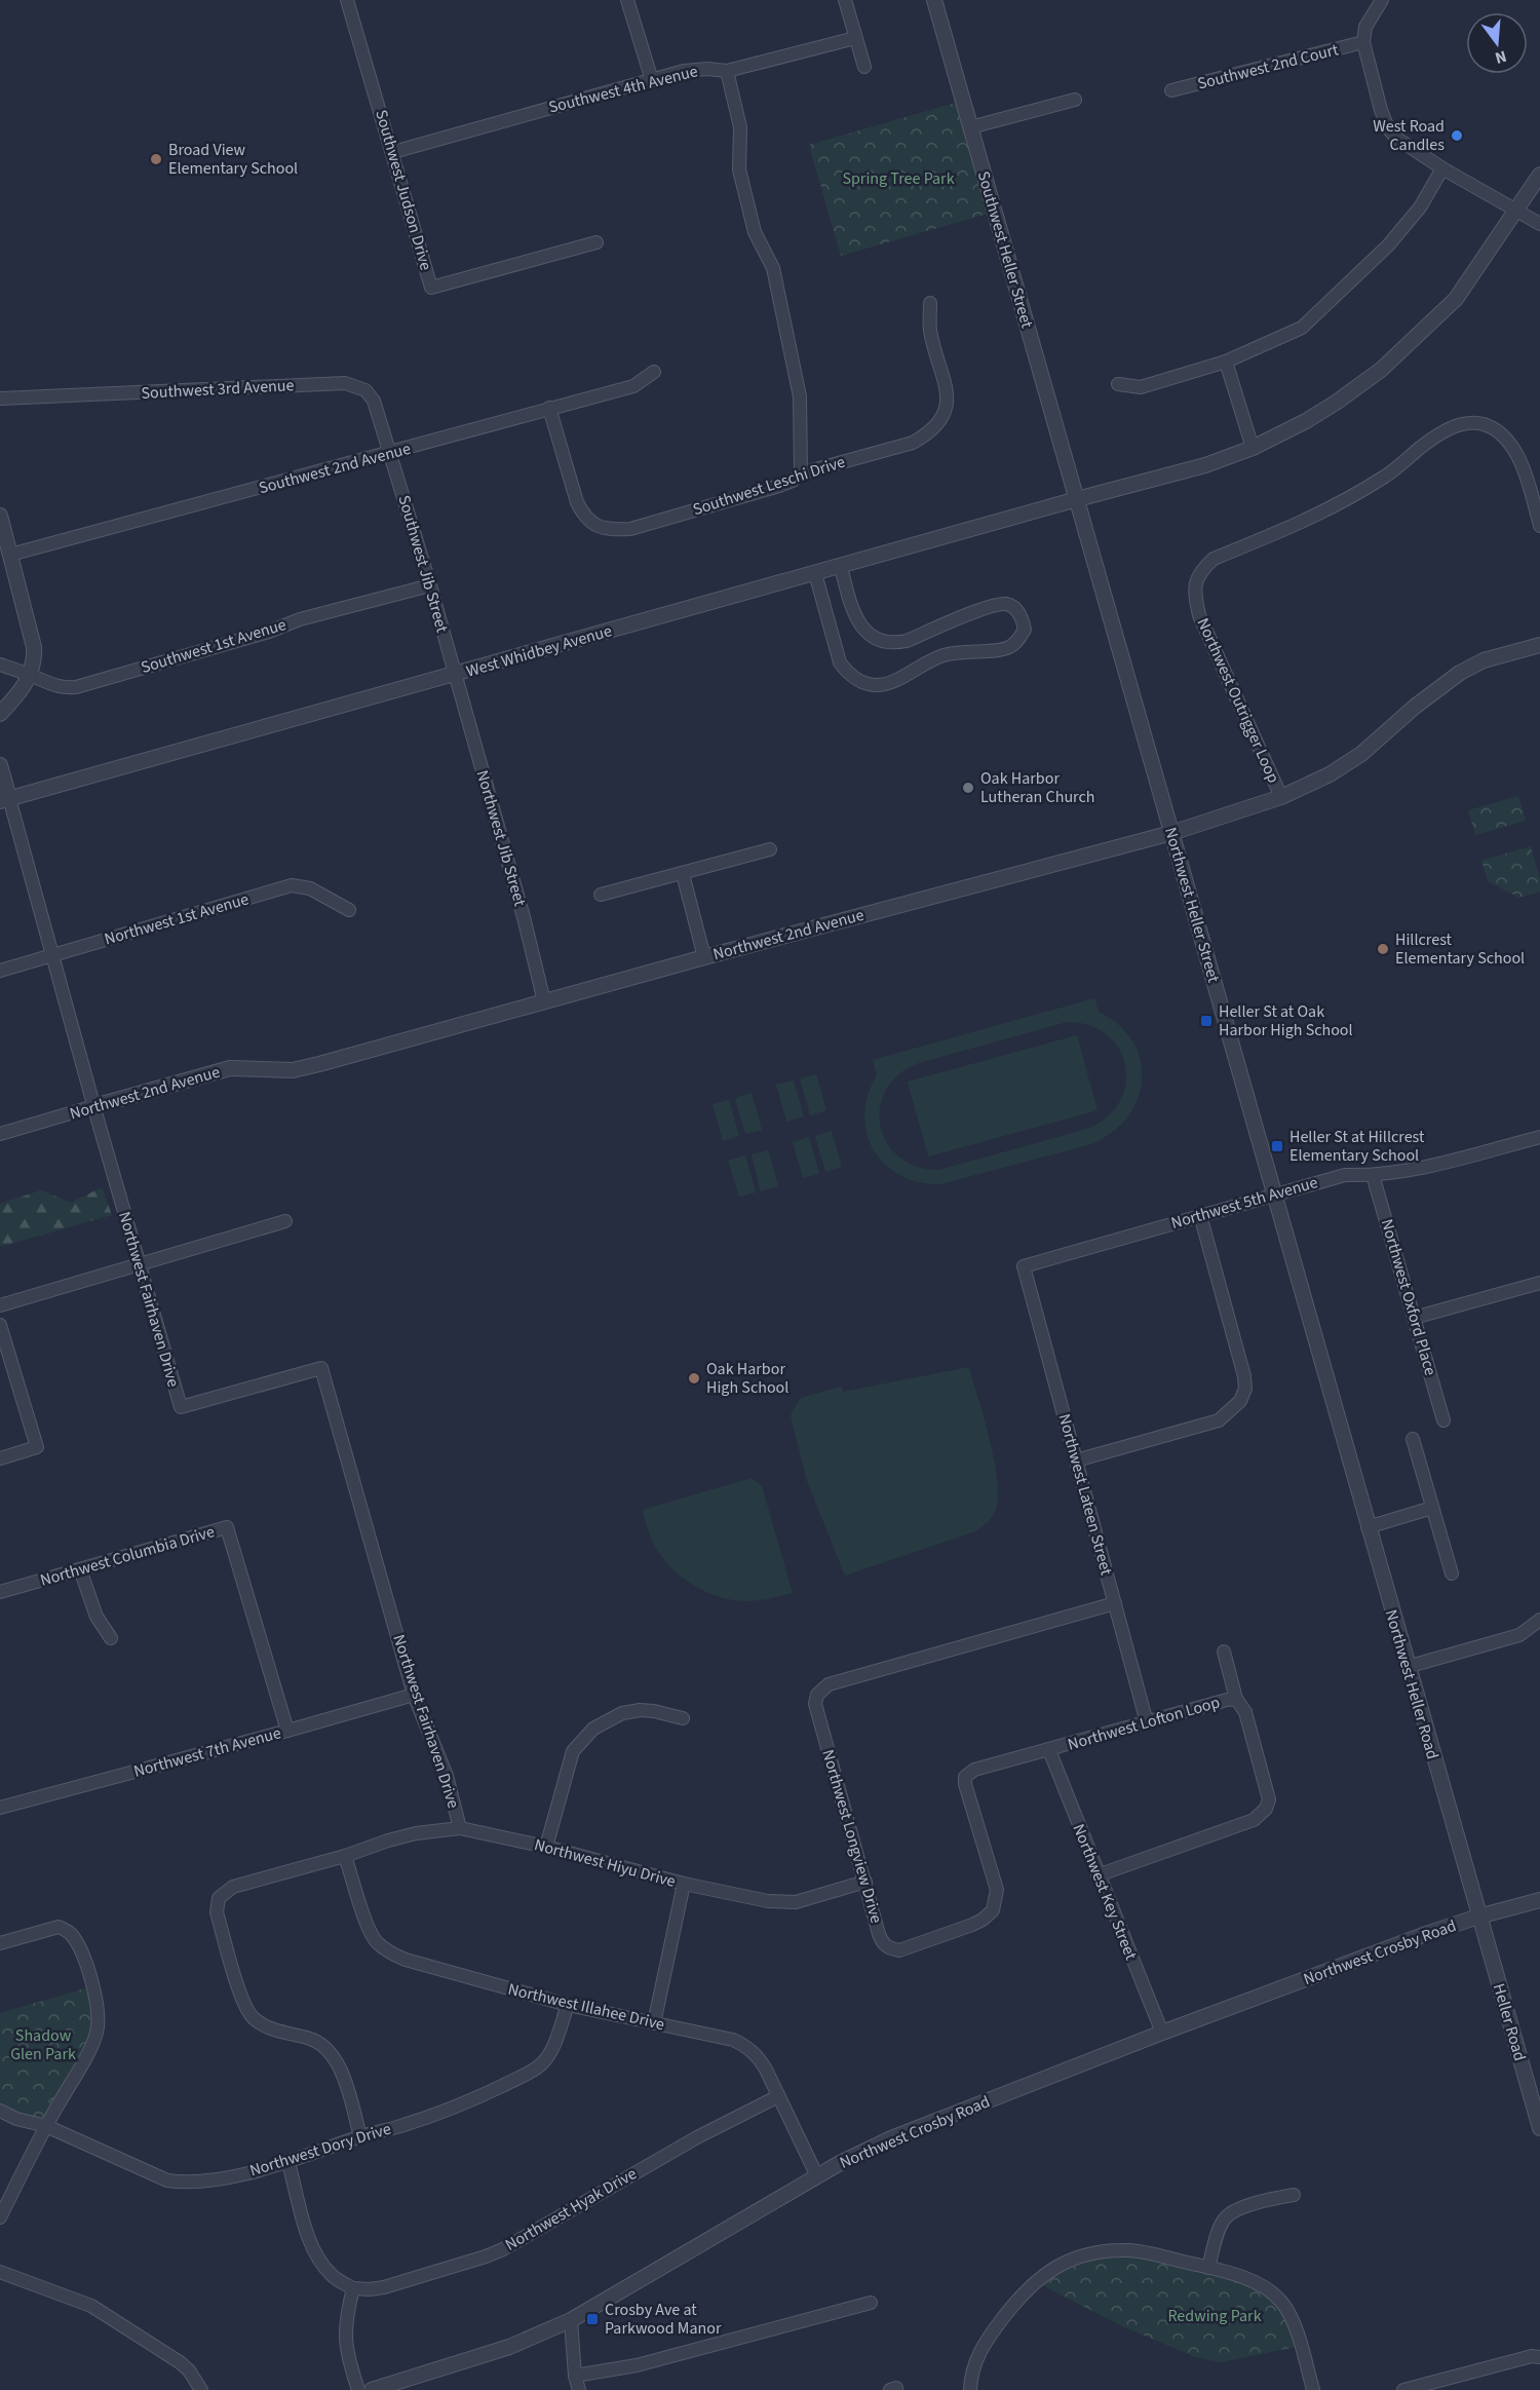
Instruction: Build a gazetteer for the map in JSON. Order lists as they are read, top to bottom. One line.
{"streets":{"street":["Southwest 2nd Court","Southwest 4th Avenue","Southwest Judson Drive","Southwest Heller Street","Southwest 3rd Avenue","Southwest 2nd Avenue","Southwest Leschi Drive","Southwest Jib Street","Southwest 1st Avenue","West Whidbey Avenue","Northwest Outrigger Loop","Northwest Jib Street","Northwest Heller Street","Northwest 1st Avenue","Northwest 2nd Avenue","Northwest 5th Avenue","Northwest Oxford Place","Northwest Fairhaven Drive","Northwest Lateen Street","Northwest Columbia Drive","Northwest Heller Road","Northwest Lofton Loop","Northwest 7th Avenue","Northwest Longview Drive","Northwest Hiyu Drive","Northwest Key Street","Northwest Crosby Road","Northwest Illahee Drive","Heller Road","Northwest Dory Drive","Northwest Hyak Drive"]},"crossings":[["Southwest 4th Avenue","Southwest Judson Drive"],["Southwest Heller Street","West Whidbey Avenue"],["Southwest Heller Street","Northwest Heller Street"],["Southwest 3rd Avenue","Southwest 2nd Avenue"],["Southwest 3rd Avenue","Southwest Jib Street"],["Southwest 2nd Avenue","Southwest Leschi Drive"],["Southwest 2nd Avenue","Southwest Jib Street"],["Southwest Jib Street","Southwest 1st Avenue"],["Southwest Jib Street","West Whidbey Avenue"],["Southwest Jib Street","Northwest Jib Street"],["West Whidbey Avenue","Northwest Jib Street"],["West Whidbey Avenue","Northwest Heller Street"],["West Whidbey Avenue","Northwest Fairhaven Drive"],["Northwest Outrigger Loop","Northwest 2nd Avenue"],["Northwest Jib Street","Northwest 2nd Avenue"],["Northwest Heller Street","Northwest 2nd Avenue"],["Northwest Heller Street","Northwest 5th Avenue"],["Northwest Heller Street","Northwest Heller Road"],["Northwest 1st Avenue","Northwest Fairhaven Drive"],["Northwest 2nd Avenue","Northwest Fairhaven Drive"],["Northwest 5th Avenue","Northwest Oxford Place"],["Northwest 5th Avenue","Northwest Lateen Street"],["Northwest Fairhaven Drive","Northwest 7th Avenue"],["Northwest Fairhaven Drive","Northwest Hiyu Drive"],["Northwest Lateen Street","Northwest Lofton Loop"],["Northwest Lateen Street","Northwest Longview Drive"],["Northwest Columbia Drive","Northwest 7th Avenue"],["Northwest Heller Road","Northwest Crosby Road"],["Northwest Heller Road","Heller Road"],["Northwest Lofton Loop","Northwest Longview Drive"],["Northwest Lofton Loop","Northwest Key Street"],["Northwest Longview Drive","Northwest Hiyu Drive"],["Northwest Longview Drive","Northwest Key Street"],["Northwest Hiyu Drive","Northwest Illahee Drive"],["Northwest Hiyu Drive","Northwest Dory Drive"],["Northwest Key Street","Northwest Crosby Road"],["Northwest Crosby Road","Northwest Illahee Drive"],["Northwest Crosby Road","Heller Road"],["Northwest Illahee Drive","Northwest Dory Drive"],["Northwest Illahee Drive","Northwest Hyak Drive"]],"parks":["Spring Tree Park","Shadow Glen Park","Redwing Park"],"places":{"other":["West Road Candles","Broad View Elementary School","Oak Harbor Lutheran Church","Hillcrest Elementary School","Oak Harbor High School"],"transit":["Heller St at Oak Harbor High School","Heller St at Hillcrest Elementary School","Crosby Ave at Parkwood Manor"]},"north":"bottom"}
